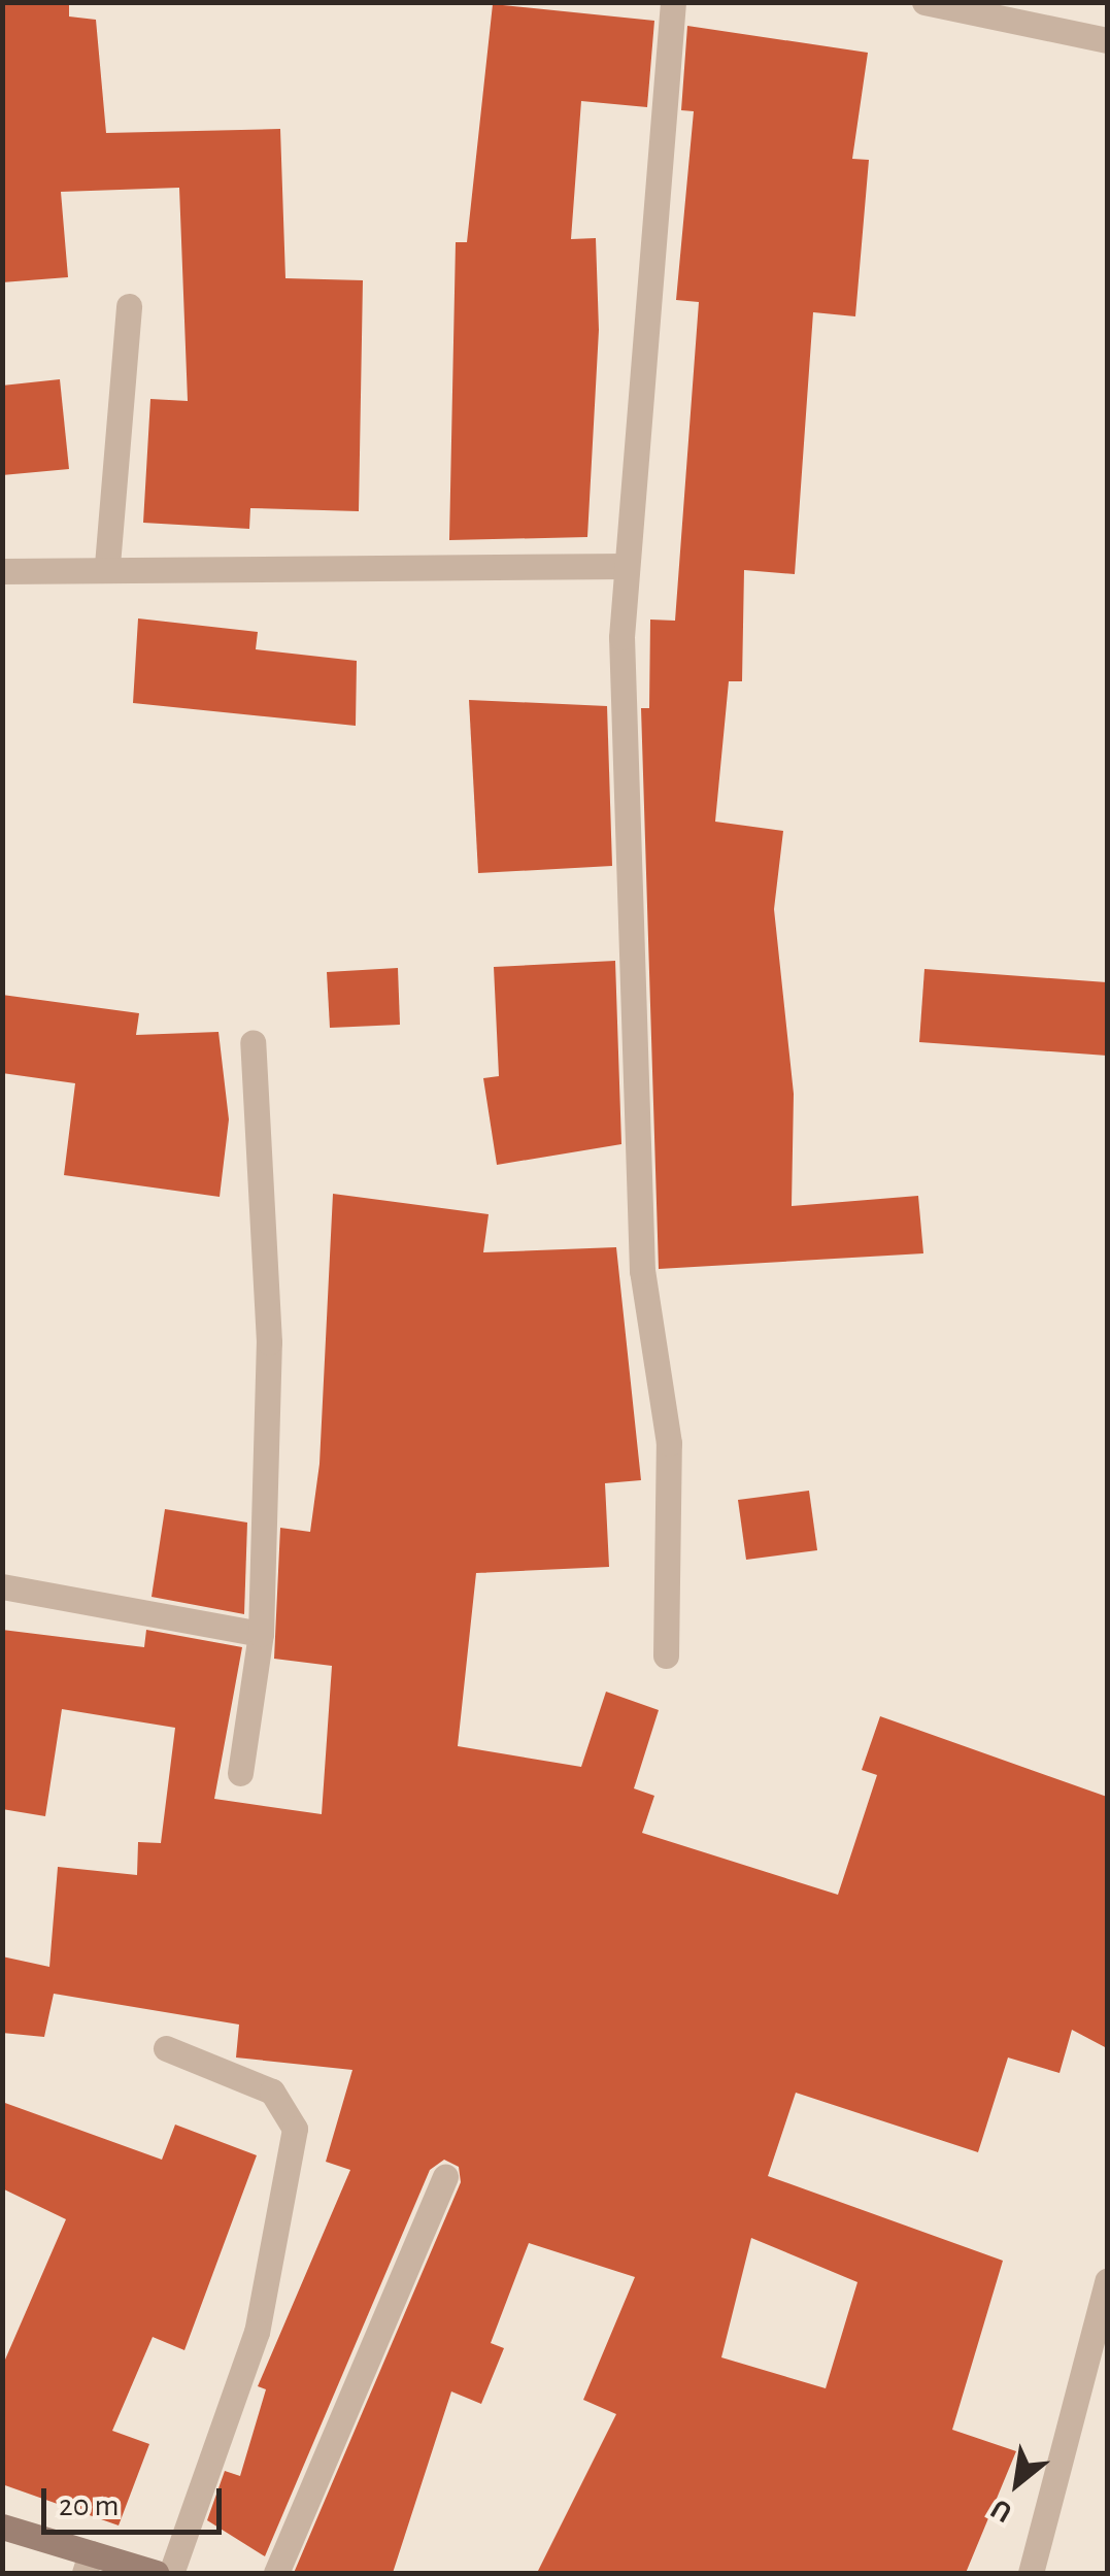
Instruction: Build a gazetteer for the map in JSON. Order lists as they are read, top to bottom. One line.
{"scale_bar":"20 m","north":"bottom left"}
